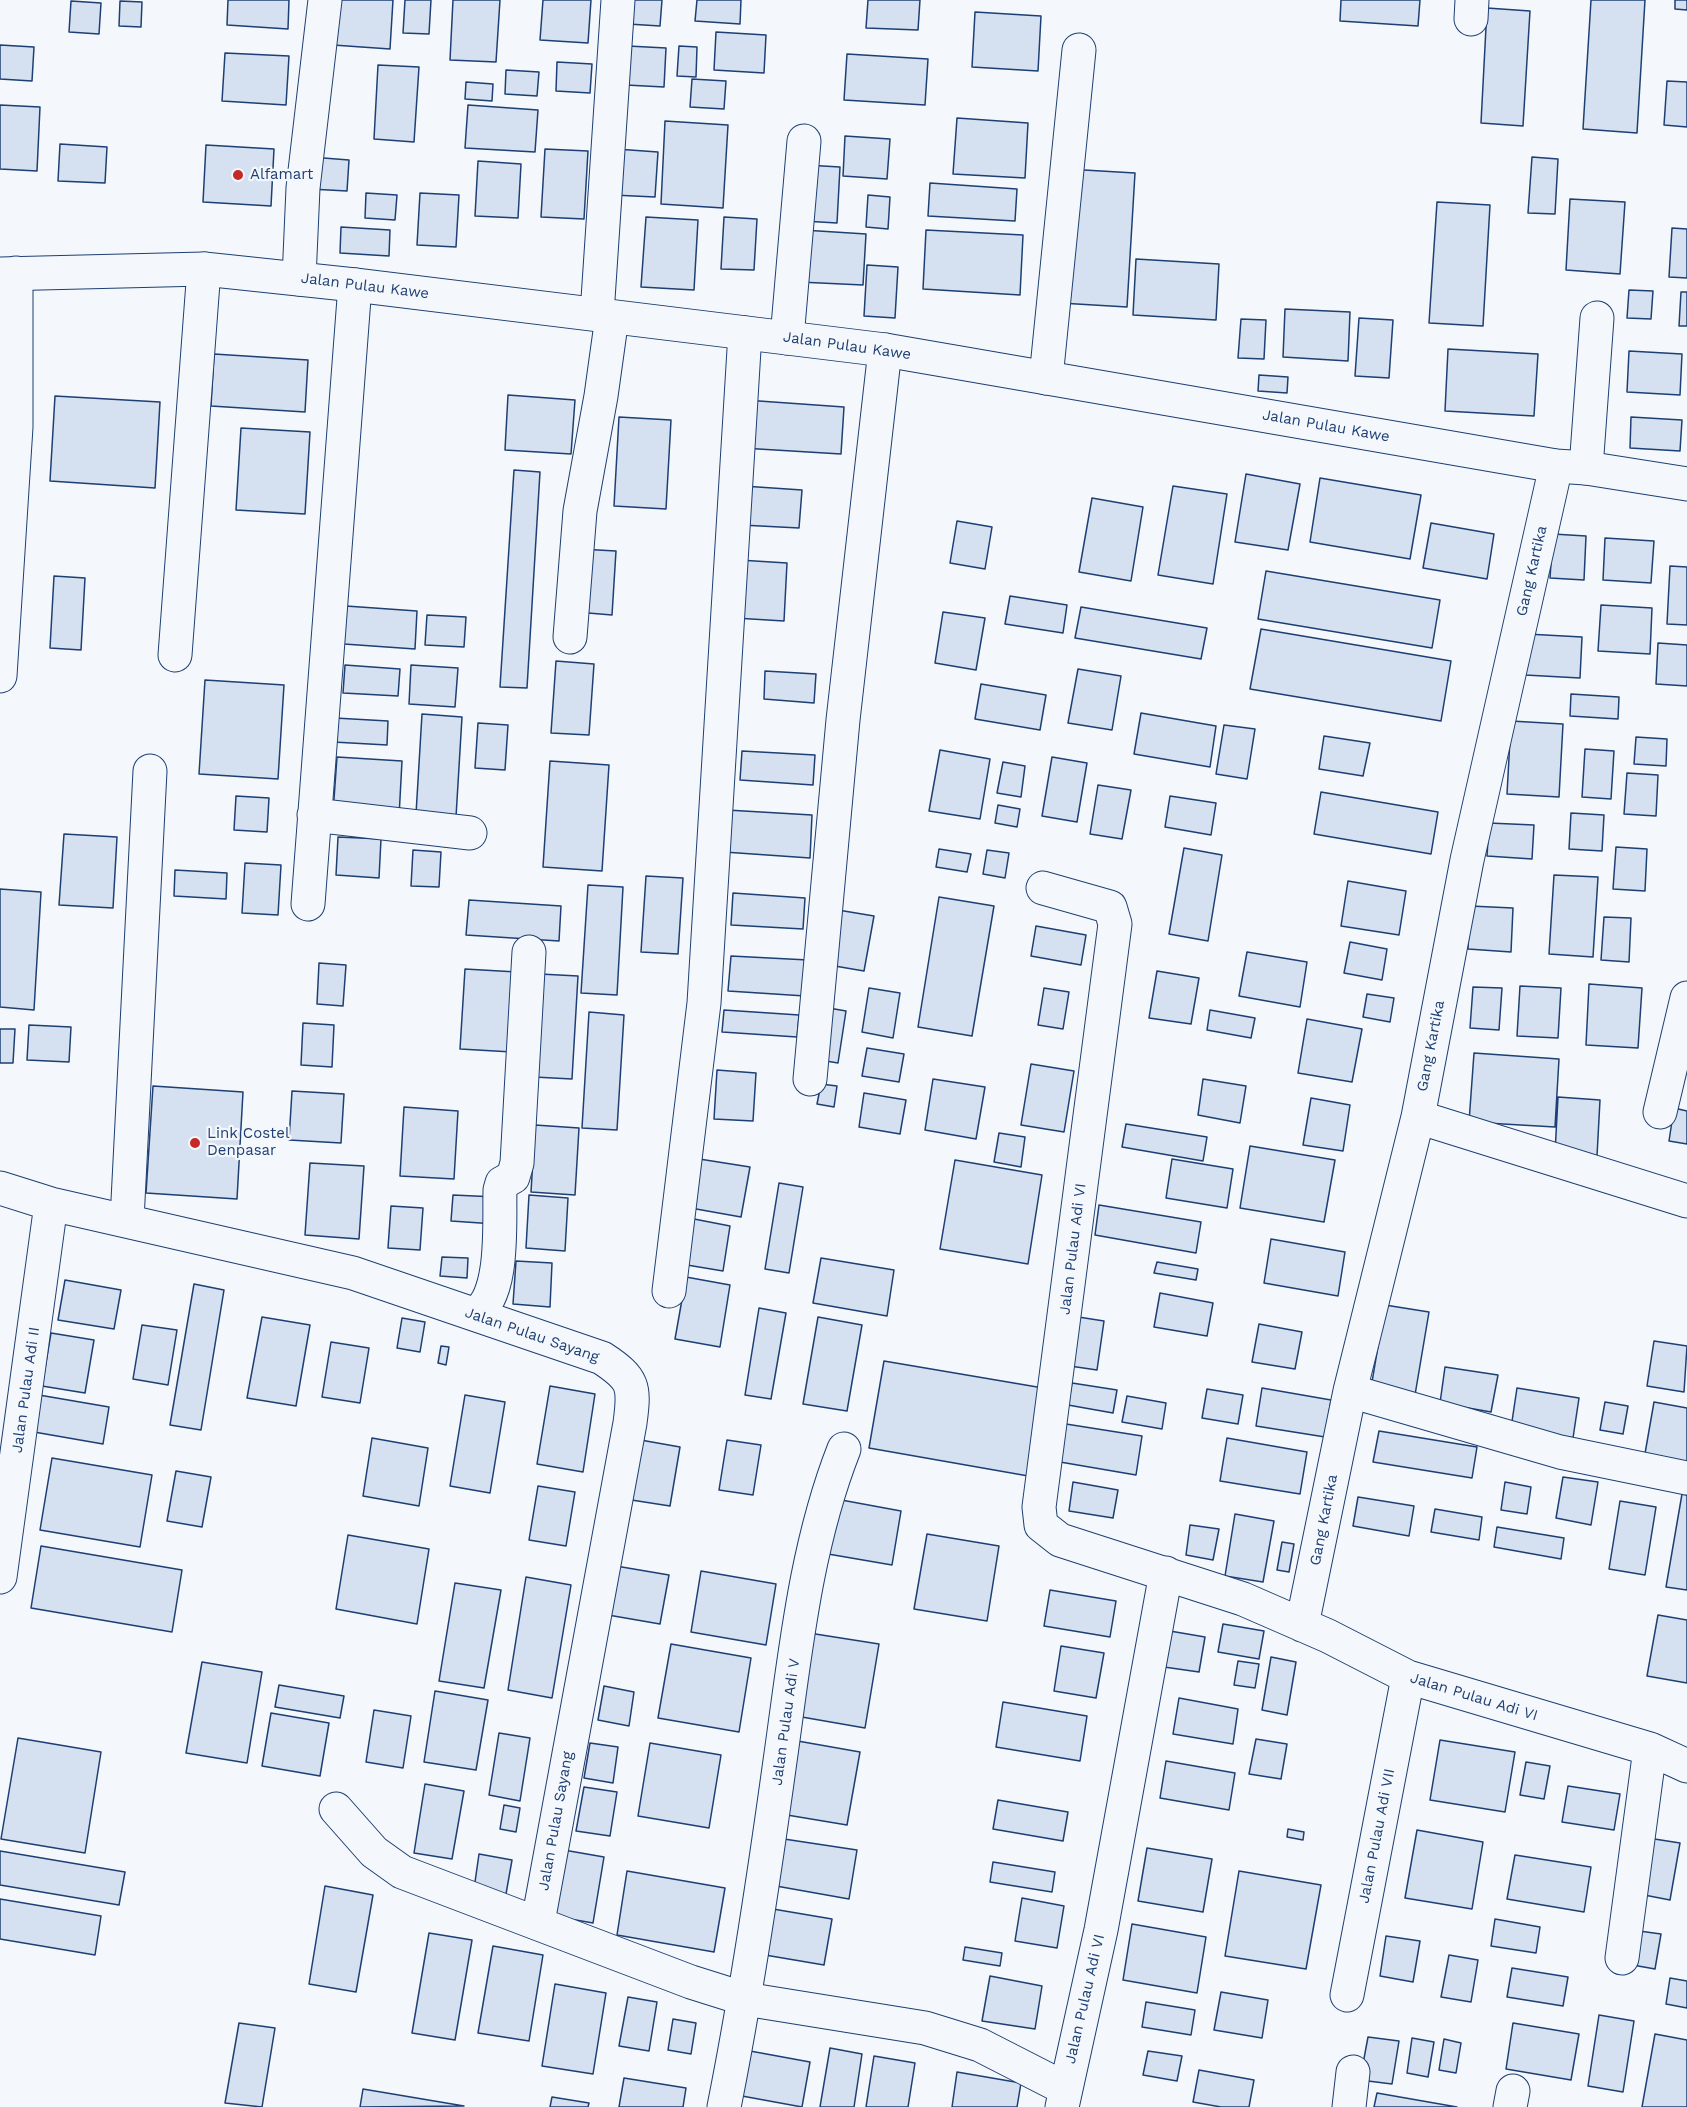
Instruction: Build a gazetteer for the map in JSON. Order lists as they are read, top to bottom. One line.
{"streets":{"street":["Jalan Pulau Kawe","Gang Kartika","Jalan Pulau Adi VI","Jalan Pulau Sayang","Jalan Pulau Adi II","Jalan Pulau Adi V","Jalan Pulau Adi VII"]},"crossings":[["Jalan Pulau Kawe","Gang Kartika"],["Gang Kartika","Jalan Pulau Adi VI"],["Jalan Pulau Adi VI","Jalan Pulau Adi VII"],["Jalan Pulau Sayang","Jalan Pulau Adi II"]],"places":["Alfamart","Link Costel Denpasar"]}
